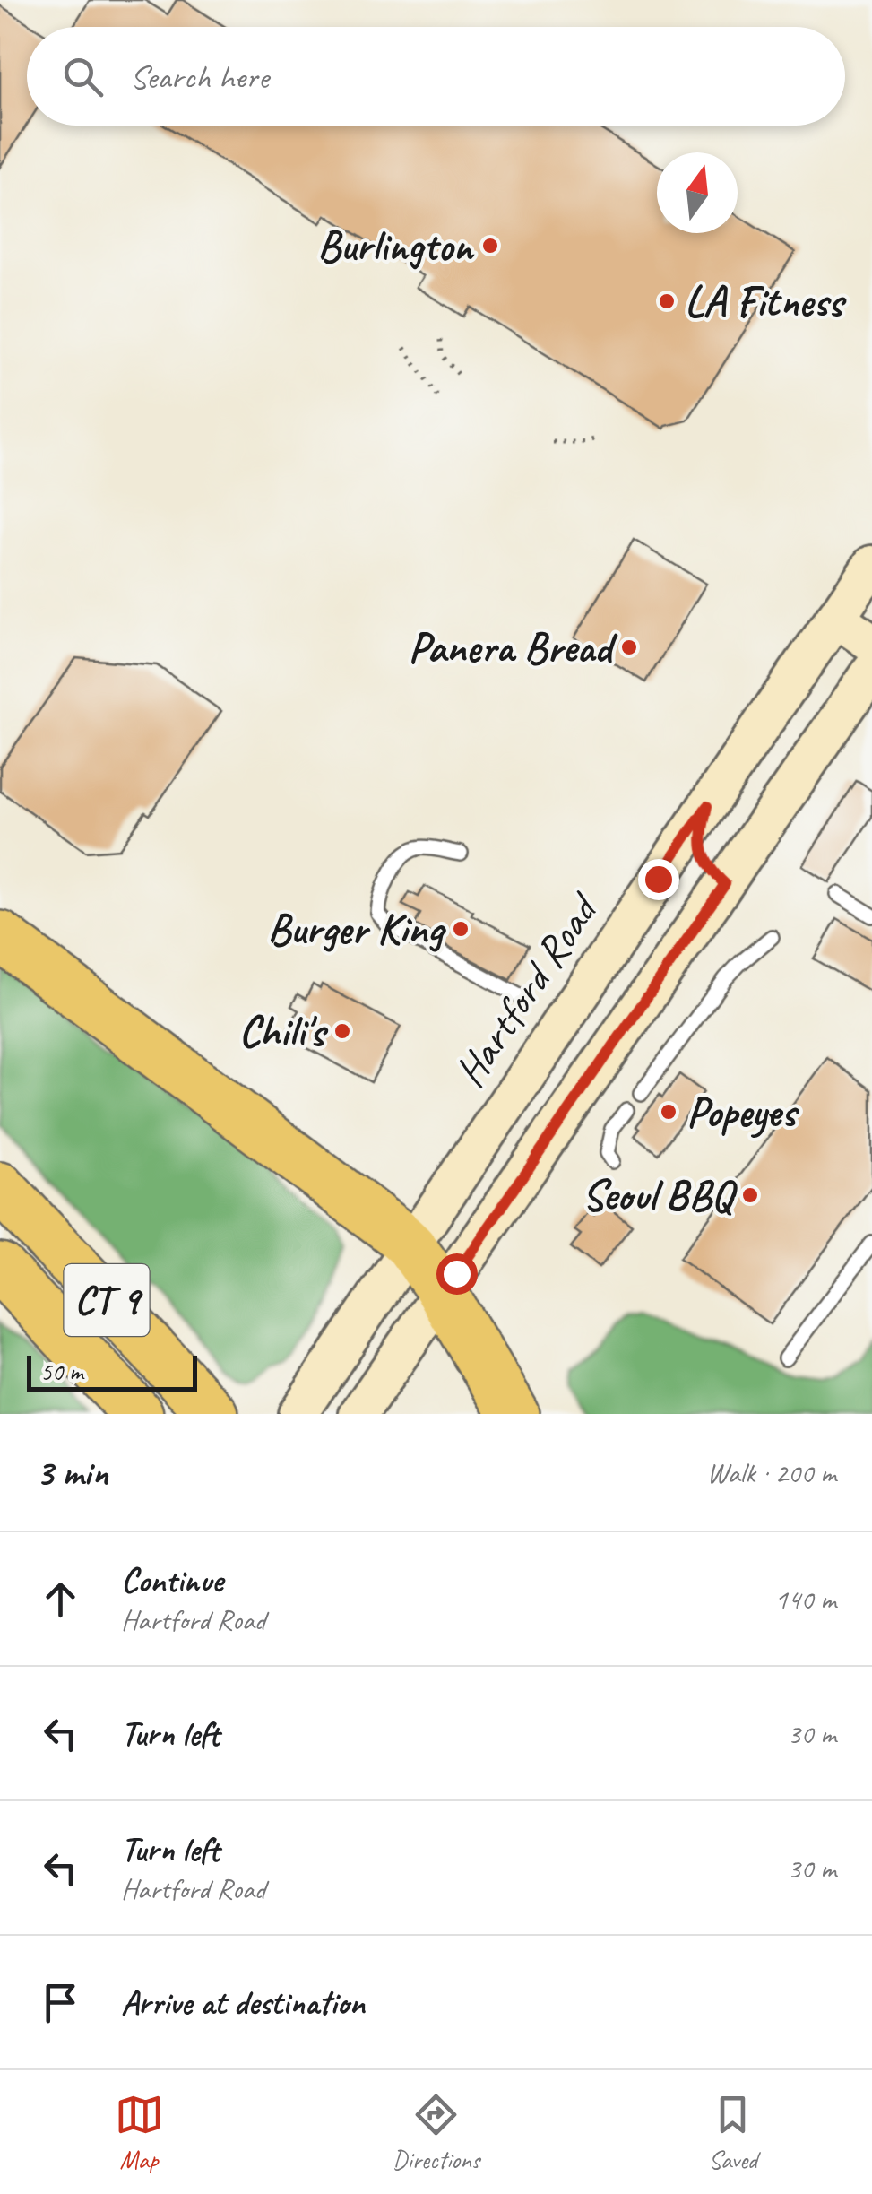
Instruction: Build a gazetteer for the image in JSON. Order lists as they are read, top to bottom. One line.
{"streets":{"highway":["CT 9"],"main road":["Hartford Road"]},"places":["Burlington","LA Fitness","Panera Bread","Burger King","Chili's","Popeyes","Seoul BBQ"],"scale_bar":"50 m","north":"top","page":{"search":"Search here","scale":"50 m","heading":["3 min","Walk · 200 m"],"list":[["Continue","Hartford Road","140 m"],["Turn left","30 m"],["Turn left","Hartford Road","30 m"],"Arrive at destination"],"nav":["Map","Directions","Saved"]}}
